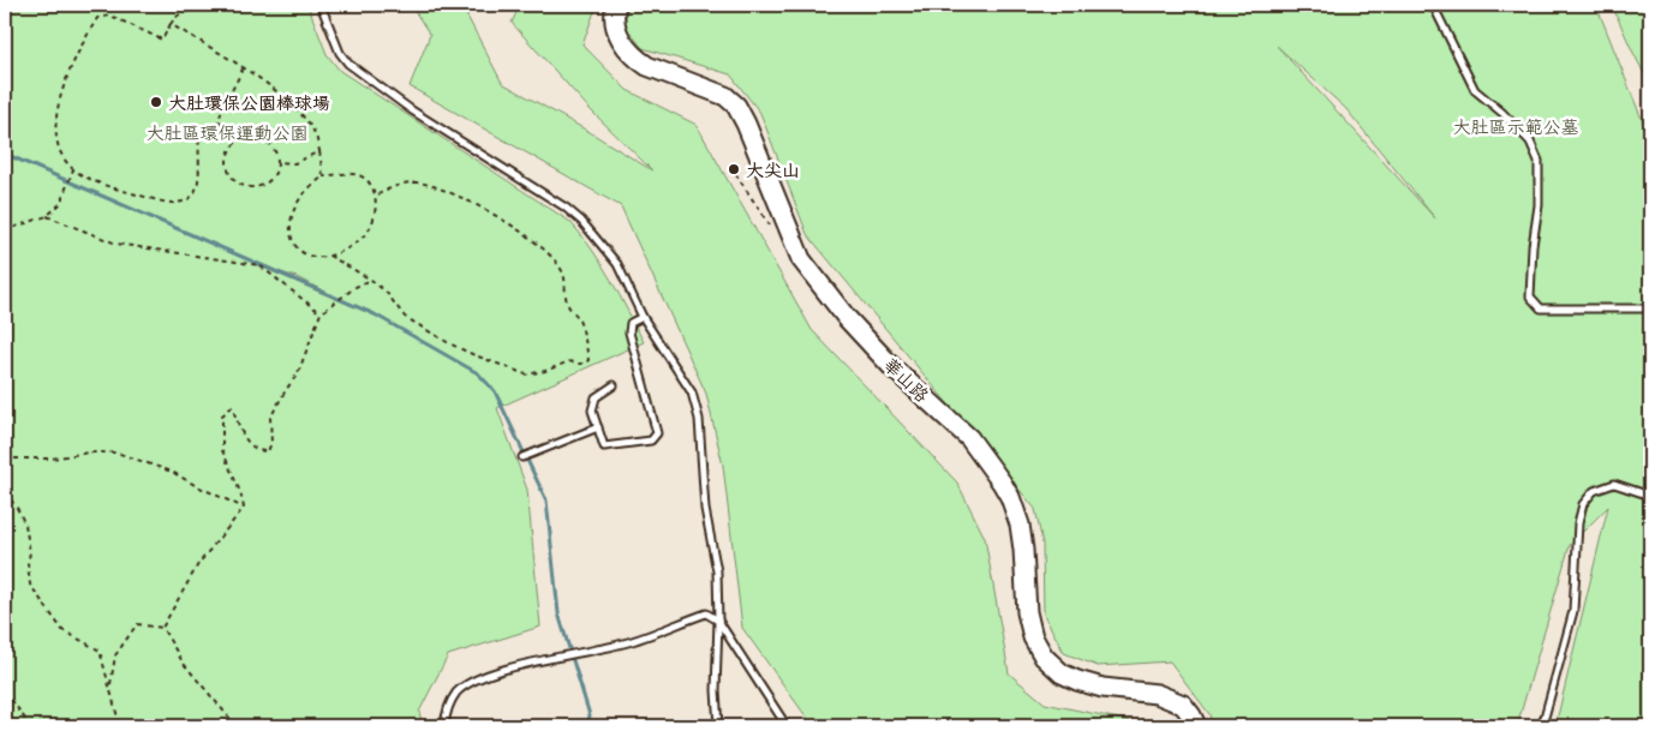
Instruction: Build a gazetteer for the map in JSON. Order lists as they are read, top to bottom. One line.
{"streets":{"street":["華山路"]},"parks":["大肚區示範公墓","大肚區環保運動公園"],"places":["大肚環保公園棒球場","大尖山"]}
